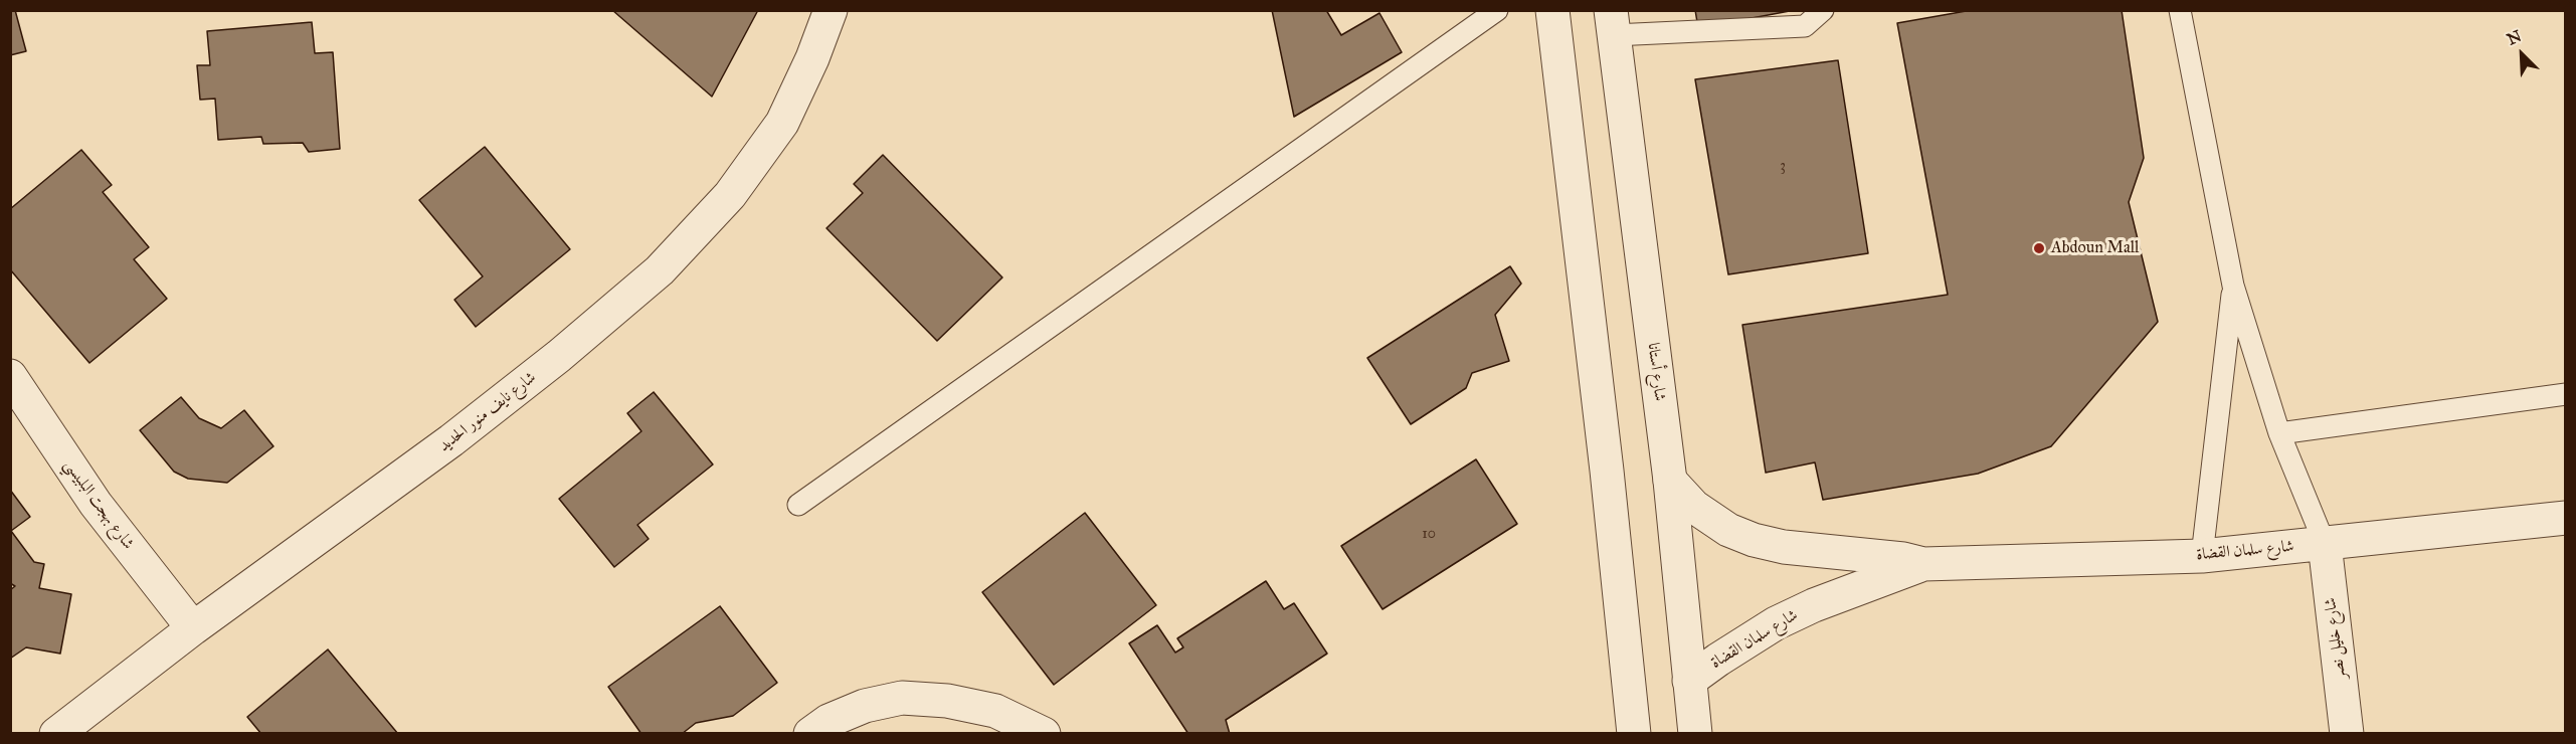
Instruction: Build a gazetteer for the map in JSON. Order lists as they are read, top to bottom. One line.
{"streets":{"street":["شارع أستانا","شارع نايف منور الحديد","شارع بهجت البلبيسي","شارع سلمان القضاة","شارع خليل نصر"]},"crossings":[["شارع أستانا","شارع سلمان القضاة"],["شارع نايف منور الحديد","شارع بهجت البلبيسي"],["شارع سلمان القضاة","شارع خليل نصر"]],"places":["Abdoun Mall"],"house_numbers":["3","10"],"north":"top left"}
